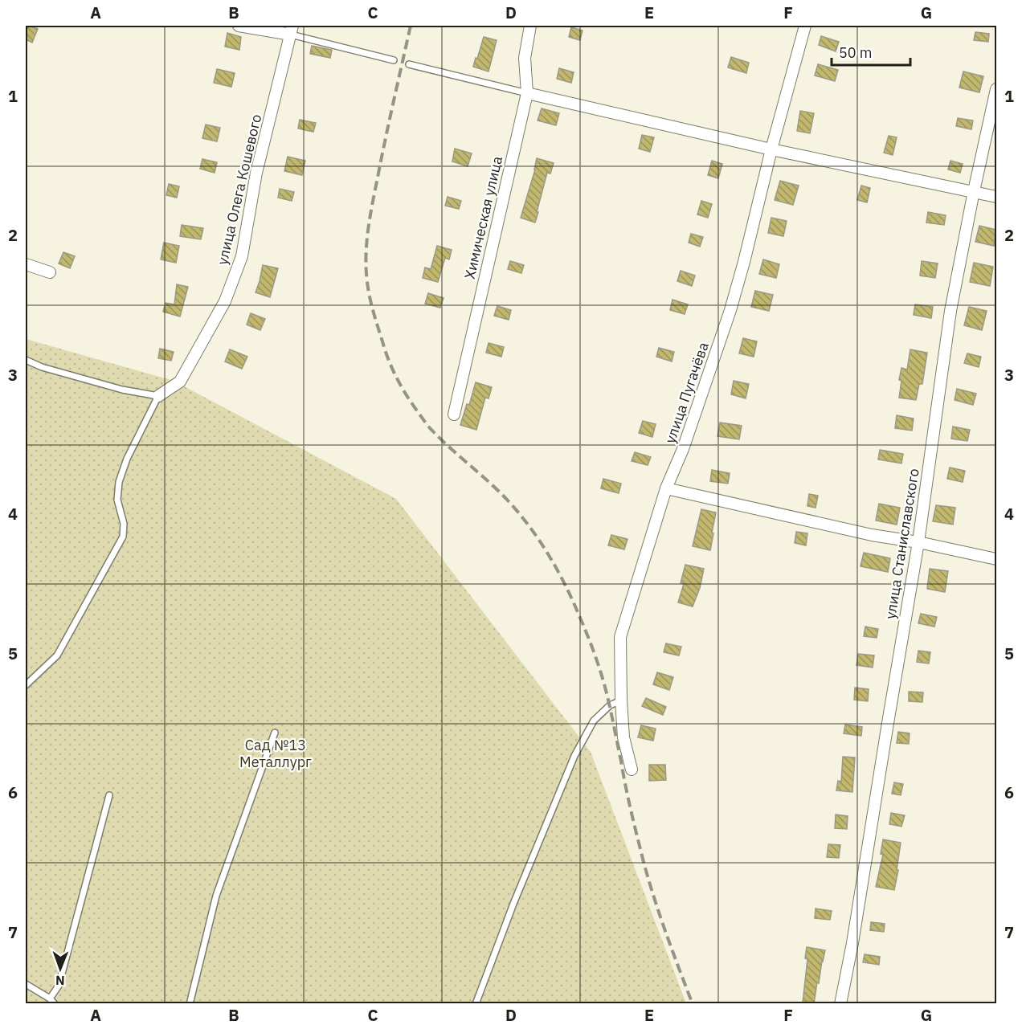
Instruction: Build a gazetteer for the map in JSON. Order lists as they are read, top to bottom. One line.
{"streets":{"street":["улица Олега Кошевого","Химическая улица","улица Пугачёва","улица Станиславского"]},"parks":["Сад №13 Металлург"],"scale_bar":"50 m","north":"bottom","grid":{"columns":["A","B","C","D","E","F","G"],"rows":["1","2","3","4","5","6","7"]}}
